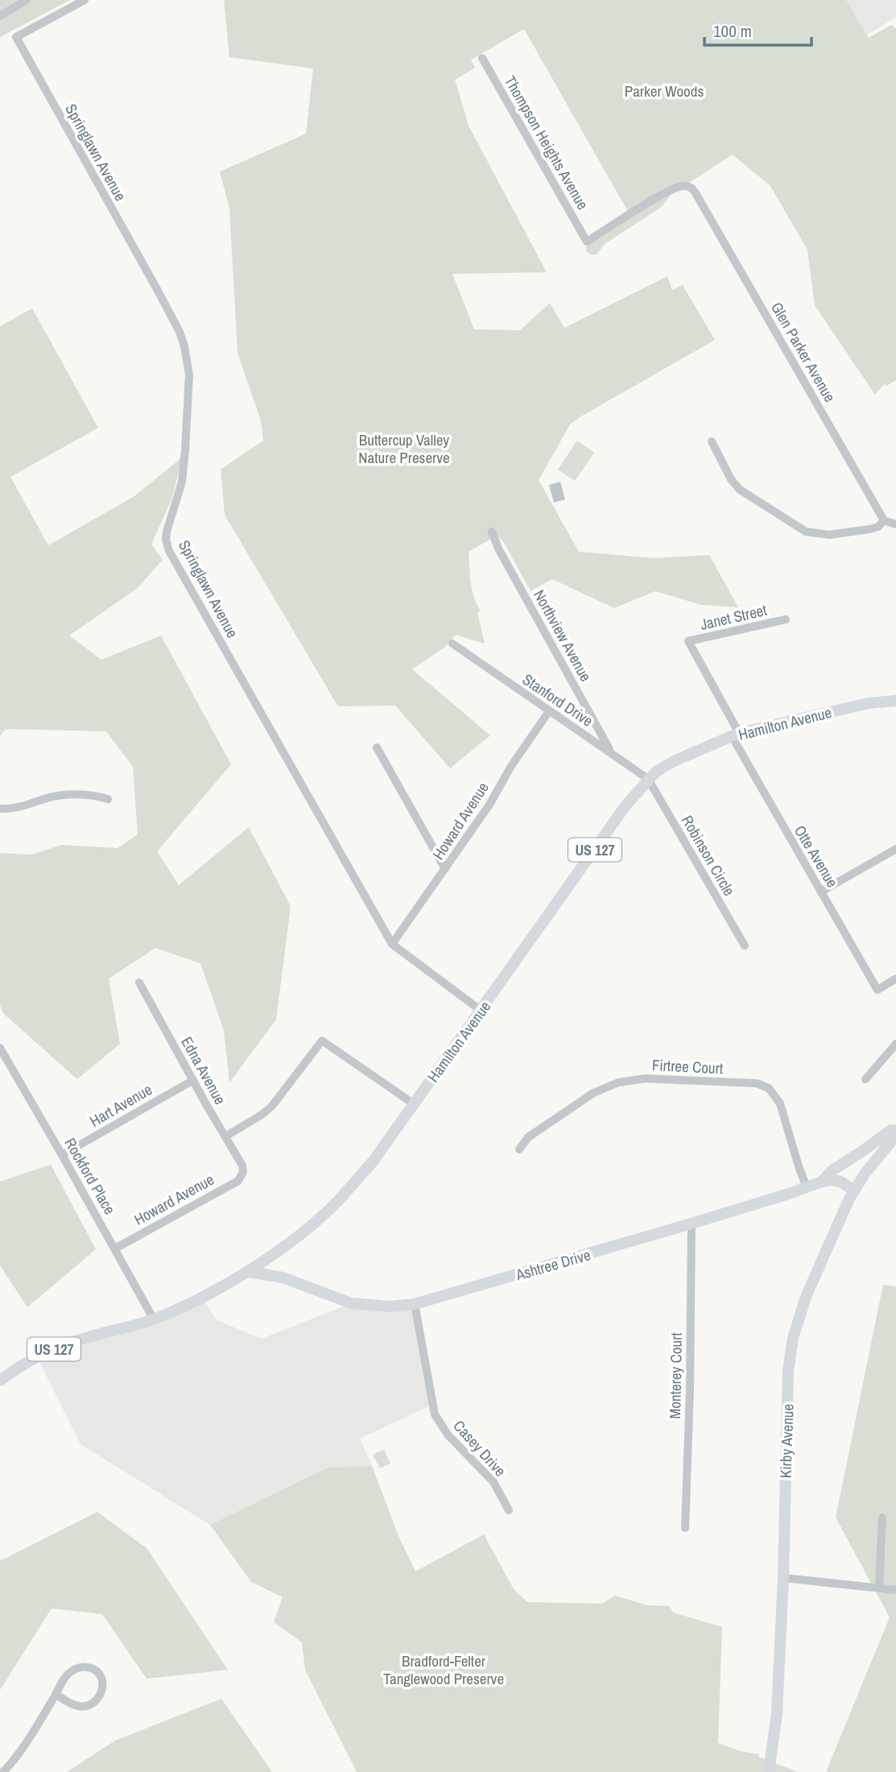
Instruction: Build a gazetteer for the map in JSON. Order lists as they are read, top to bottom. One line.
{"streets":{"street":["Thompson Heights Avenue","Springlawn Avenue","Glen Parker Avenue","Janet Street","Northview Avenue","Stanford Drive","Hamilton Avenue","Howard Avenue","US 127","Robinson Circle","Otte Avenue","Firtree Court","Edna Avenue","Hart Avenue","Rockford Place","Ashtree Drive","Monterey Court","Kirby Avenue","Casey Drive"]},"crossings":[["Thompson Heights Avenue","Glen Parker Avenue"],["Springlawn Avenue","Hamilton Avenue"],["Springlawn Avenue","Howard Avenue"],["Janet Street","Otte Avenue"],["Northview Avenue","Stanford Drive"],["Stanford Drive","Hamilton Avenue"],["Stanford Drive","Howard Avenue"],["Stanford Drive","Robinson Circle"],["Hamilton Avenue","Robinson Circle"],["Hamilton Avenue","Otte Avenue"],["Hamilton Avenue","Rockford Place"],["Hamilton Avenue","Ashtree Drive"],["Howard Avenue","Edna Avenue"],["Howard Avenue","Rockford Place"],["Firtree Court","Ashtree Drive"],["Edna Avenue","Hart Avenue"],["Hart Avenue","Rockford Place"],["Ashtree Drive","Monterey Court"],["Ashtree Drive","Casey Drive"]],"parks":["Parker Woods","Buttercup Valley Nature Preserve","Bradford-Felter Tanglewood Preserve"],"scale_bar":"100 m"}
